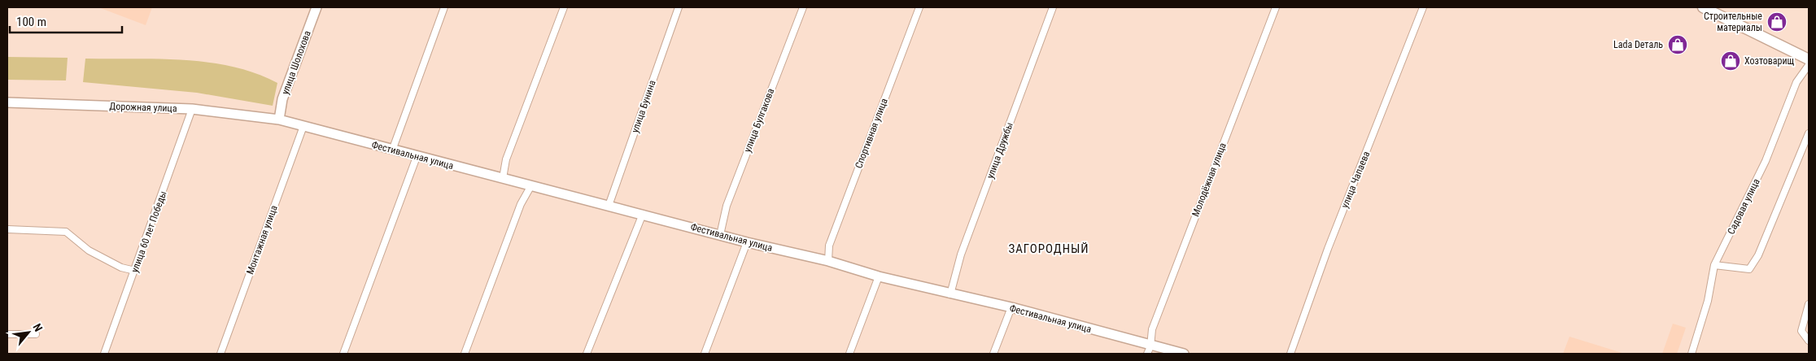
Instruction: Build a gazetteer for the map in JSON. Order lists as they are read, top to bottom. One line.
{"streets":{"street":["улица Шолохова","улица Бунина","Дорожная улица","улица Булгакова","Спортивная улица","улица Дружбы","Фестивальная улица","Молодёжная улица","улица Чапаева","Садовая улица","улица 60 лет Победы","Монтажная улица"]},"crossings":[["улица Шолохова","Дорожная улица"],["улица Шолохова","Фестивальная улица"],["улица Бунина","Фестивальная улица"],["Дорожная улица","Фестивальная улица"],["Дорожная улица","улица 60 лет Победы"],["улица Булгакова","Фестивальная улица"],["Спортивная улица","Фестивальная улица"],["улица Дружбы","Фестивальная улица"],["Фестивальная улица","Молодёжная улица"],["Фестивальная улица","Монтажная улица"]],"districts":["ЗАГОРОДНЫЙ"],"places":{"shop":["Строительные материалы","Lada Dеталь","Хозтоварищ"]},"scale_bar":"100 m","north":"top right"}
